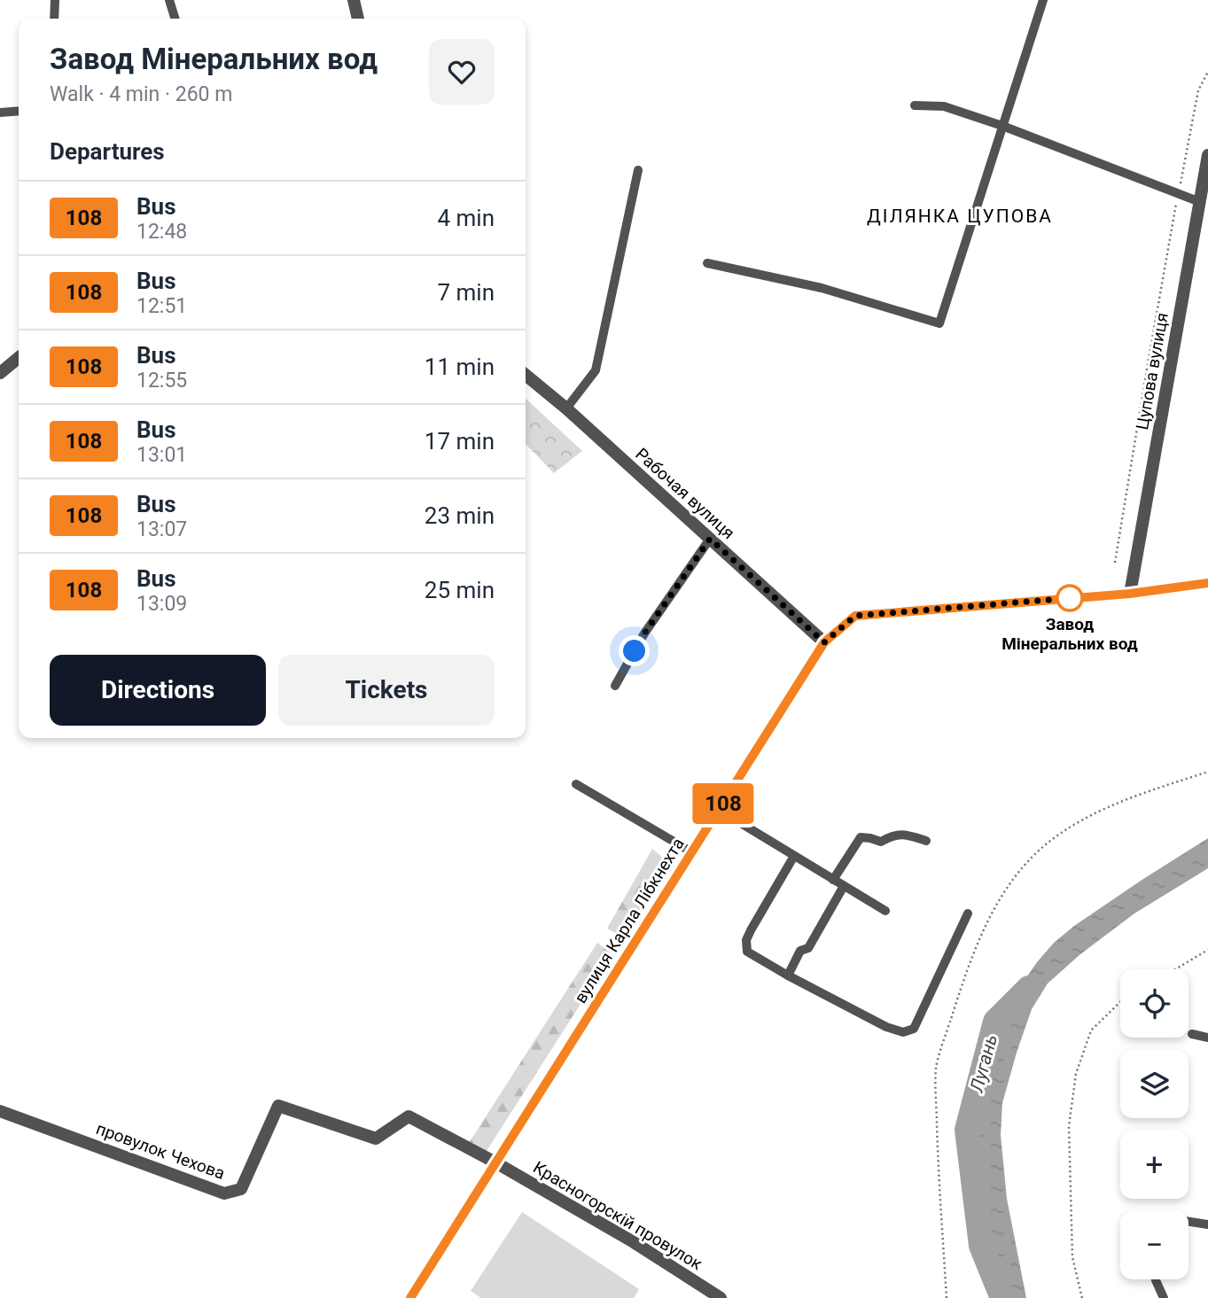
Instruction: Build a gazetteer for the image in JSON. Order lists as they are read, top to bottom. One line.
{"streets":{"street":["Цупова вулиця","Рабочая вулиця","вулиця Карла Лібкнехта","провулок Чехова","Красногорскій провулок"]},"crossings":[["Цупова вулиця","вулиця Карла Лібкнехта"],["Рабочая вулиця","вулиця Карла Лібкнехта"],["вулиця Карла Лібкнехта","провулок Чехова"],["вулиця Карла Лібкнехта","Красногорскій провулок"],["провулок Чехова","Красногорскій провулок"]],"districts":["ДІЛЯНКА ЦУПОВА"],"water":["Лугань"],"places":["Завод Мінеральних вод"],"lines":["bus line 108"],"page":{"on_map":"108","heading":[["Завод Мінеральних вод","Walk · 4 min · 260 m"],"Departures"],"list":[{"mark":"108","name":"Bus","note":"12:48","value":"4 min"},{"mark":"108","name":"Bus","note":"12:51","value":"7 min"},{"mark":"108","name":"Bus","note":"12:55","value":"11 min"},{"mark":"108","name":"Bus","note":"13:01","value":"17 min"},{"mark":"108","name":"Bus","note":"13:07","value":"23 min"},{"mark":"108","name":"Bus","note":"13:09","value":"25 min"}],"buttons":["Directions","Tickets"],"map_buttons":["+","−"]}}
